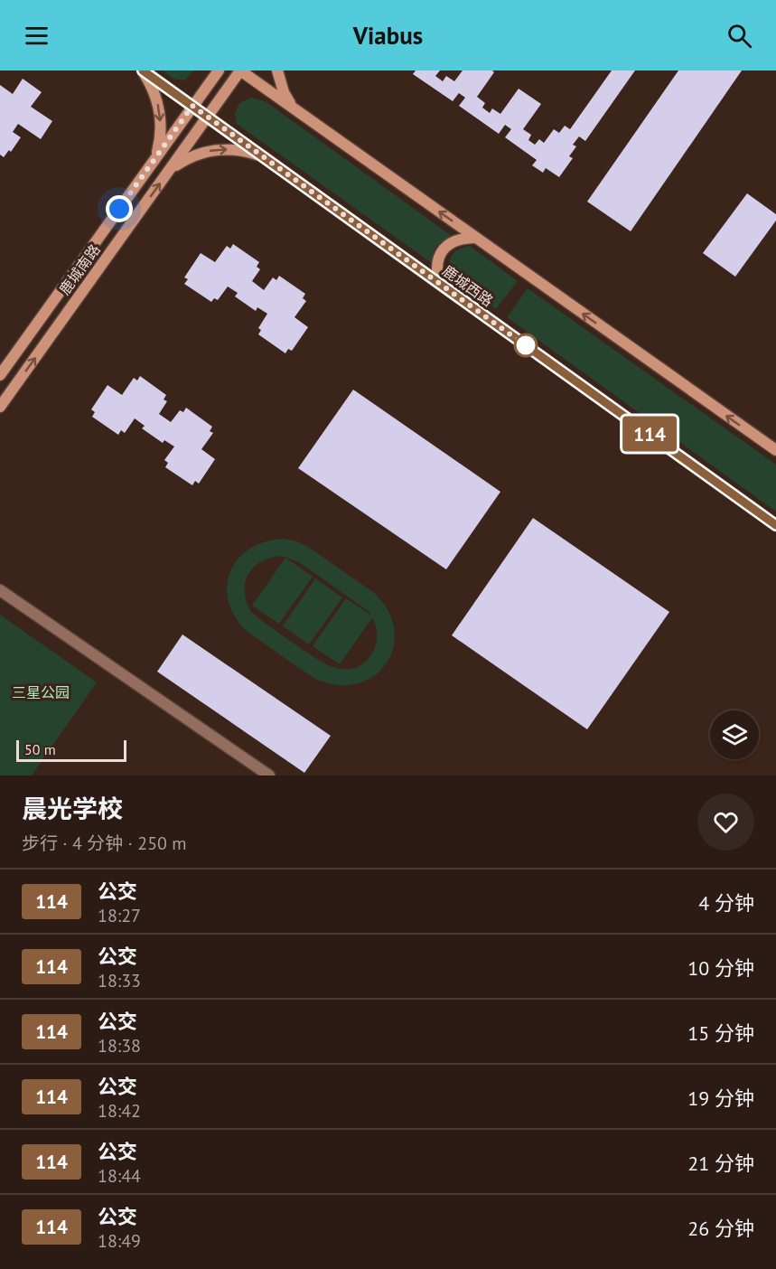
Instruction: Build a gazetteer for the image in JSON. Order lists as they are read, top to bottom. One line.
{"streets":{"street":["鹿城南路","鹿城西路"]},"crossings":[["鹿城南路","鹿城西路"]],"parks":["三星公园"],"lines":["bus line 114"],"scale_bar":"50 m","page":{"header":"Viabus","on_map":"114","scale":"50 m","heading":["晨光学校","步行 · 4 分钟 · 250 m"],"list":[{"mark":"114","name":"公交","note":"18:27","value":"4 分钟"},{"mark":"114","name":"公交","note":"18:33","value":"10 分钟"},{"mark":"114","name":"公交","note":"18:38","value":"15 分钟"},{"mark":"114","name":"公交","note":"18:42","value":"19 分钟"},{"mark":"114","name":"公交","note":"18:44","value":"21 分钟"},{"mark":"114","name":"公交","note":"18:49","value":"26 分钟"}]}}
